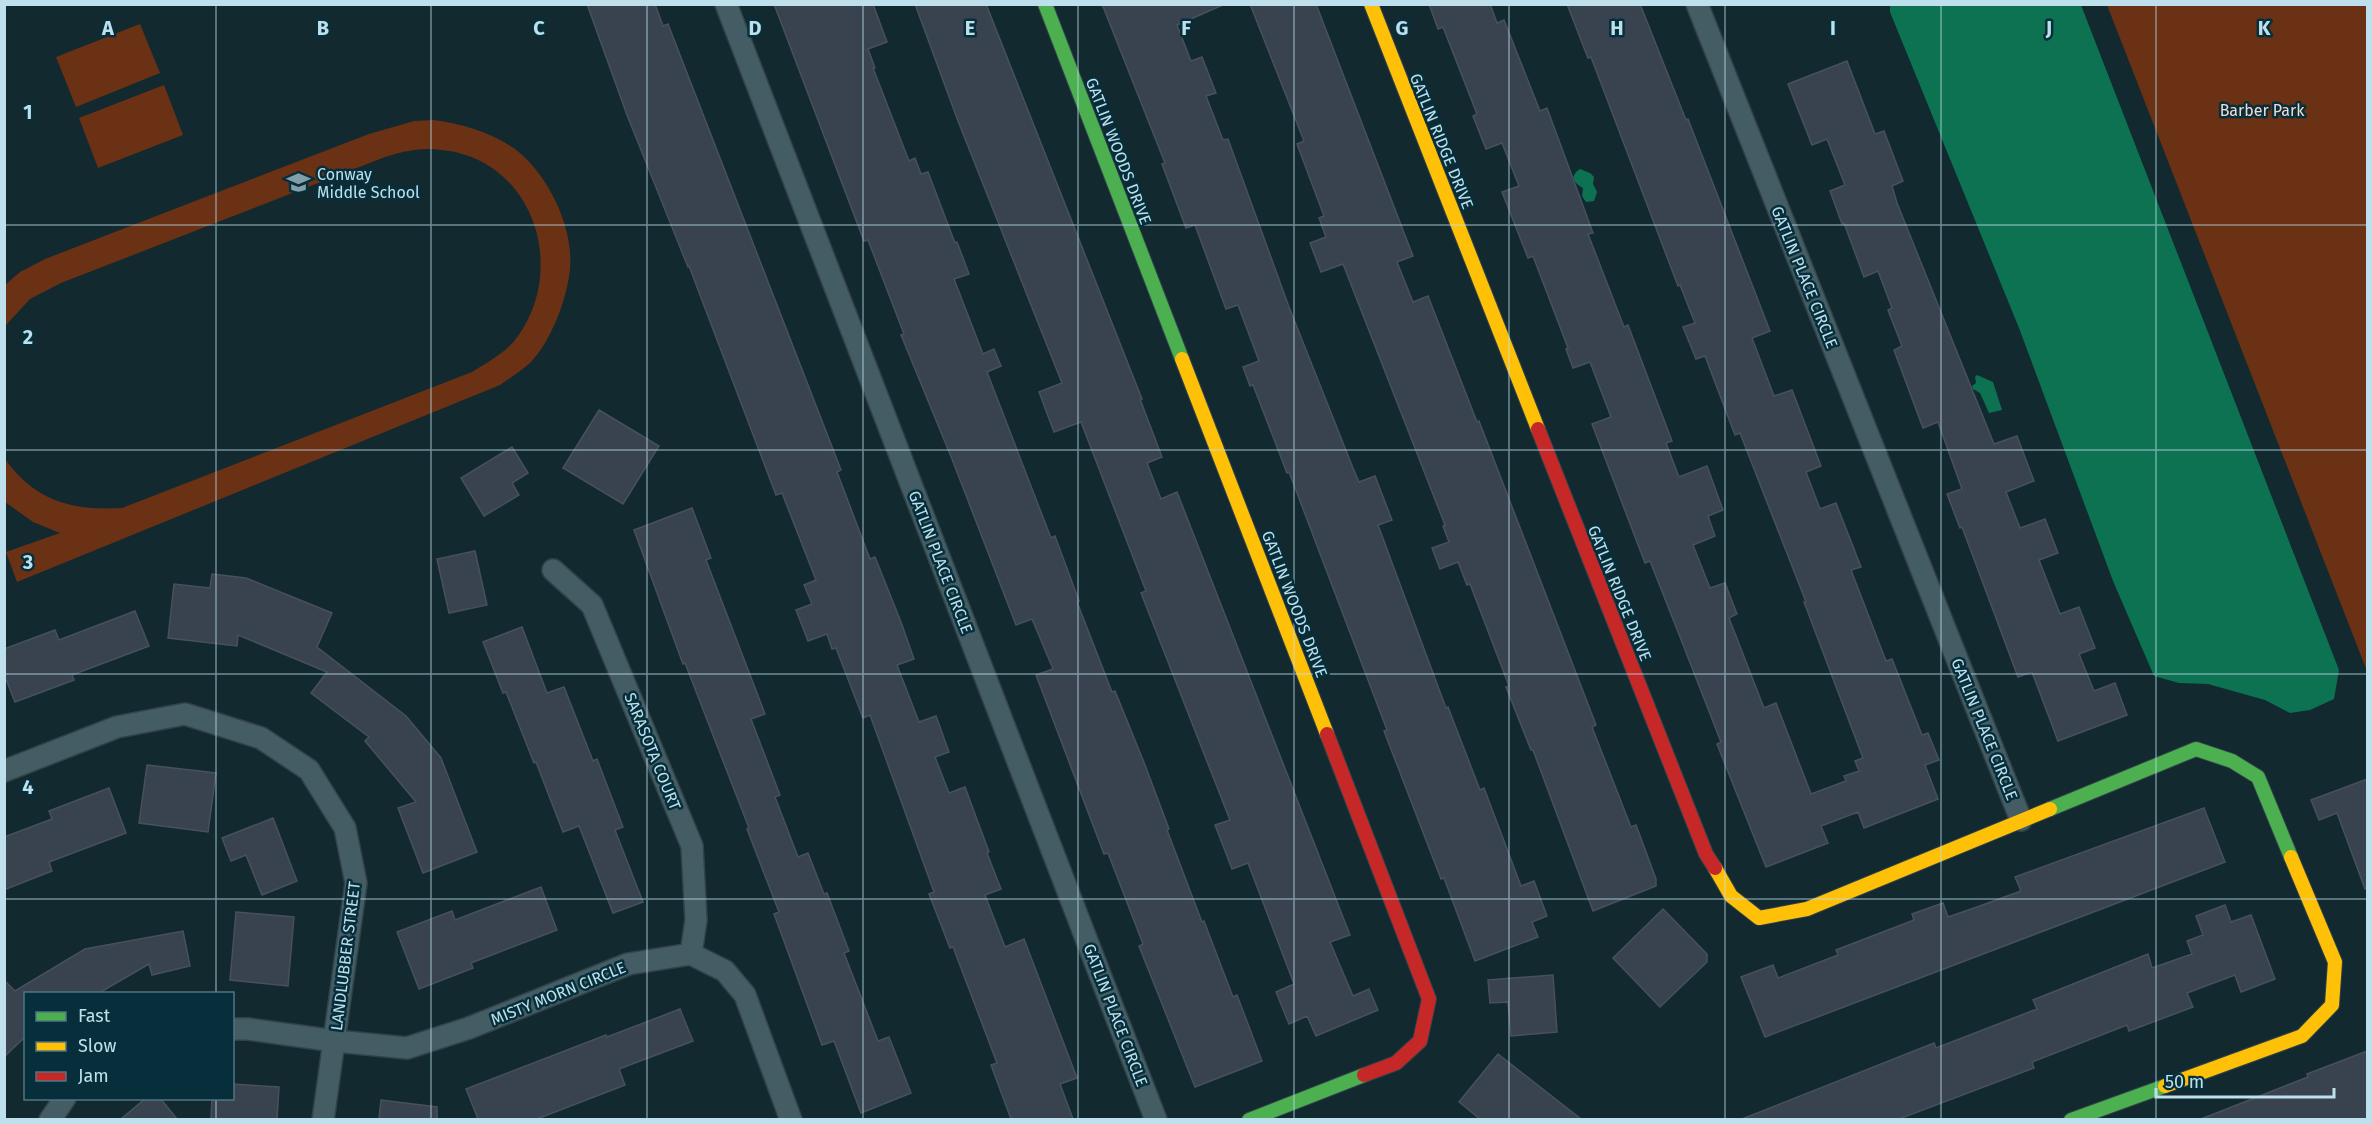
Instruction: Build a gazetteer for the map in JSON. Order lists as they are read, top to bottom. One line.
{"streets":{"street":["GATLIN RIDGE DRIVE","GATLIN WOODS DRIVE","GATLIN PLACE CIRCLE","SARASOTA COURT","LANDLUBBER STREET","MISTY MORN CIRCLE"]},"crossings":[["GATLIN RIDGE DRIVE","GATLIN PLACE CIRCLE"],["SARASOTA COURT","MISTY MORN CIRCLE"],["LANDLUBBER STREET","MISTY MORN CIRCLE"]],"parks":["Barber Park"],"places":{"school or university":["Conway Middle School"]},"legend":["Fast","Slow","Jam"],"scale_bar":"50 m","grid":{"columns":["A","B","C","D","E","F","G","H","I","J","K"],"rows":["1","2","3","4"]}}
